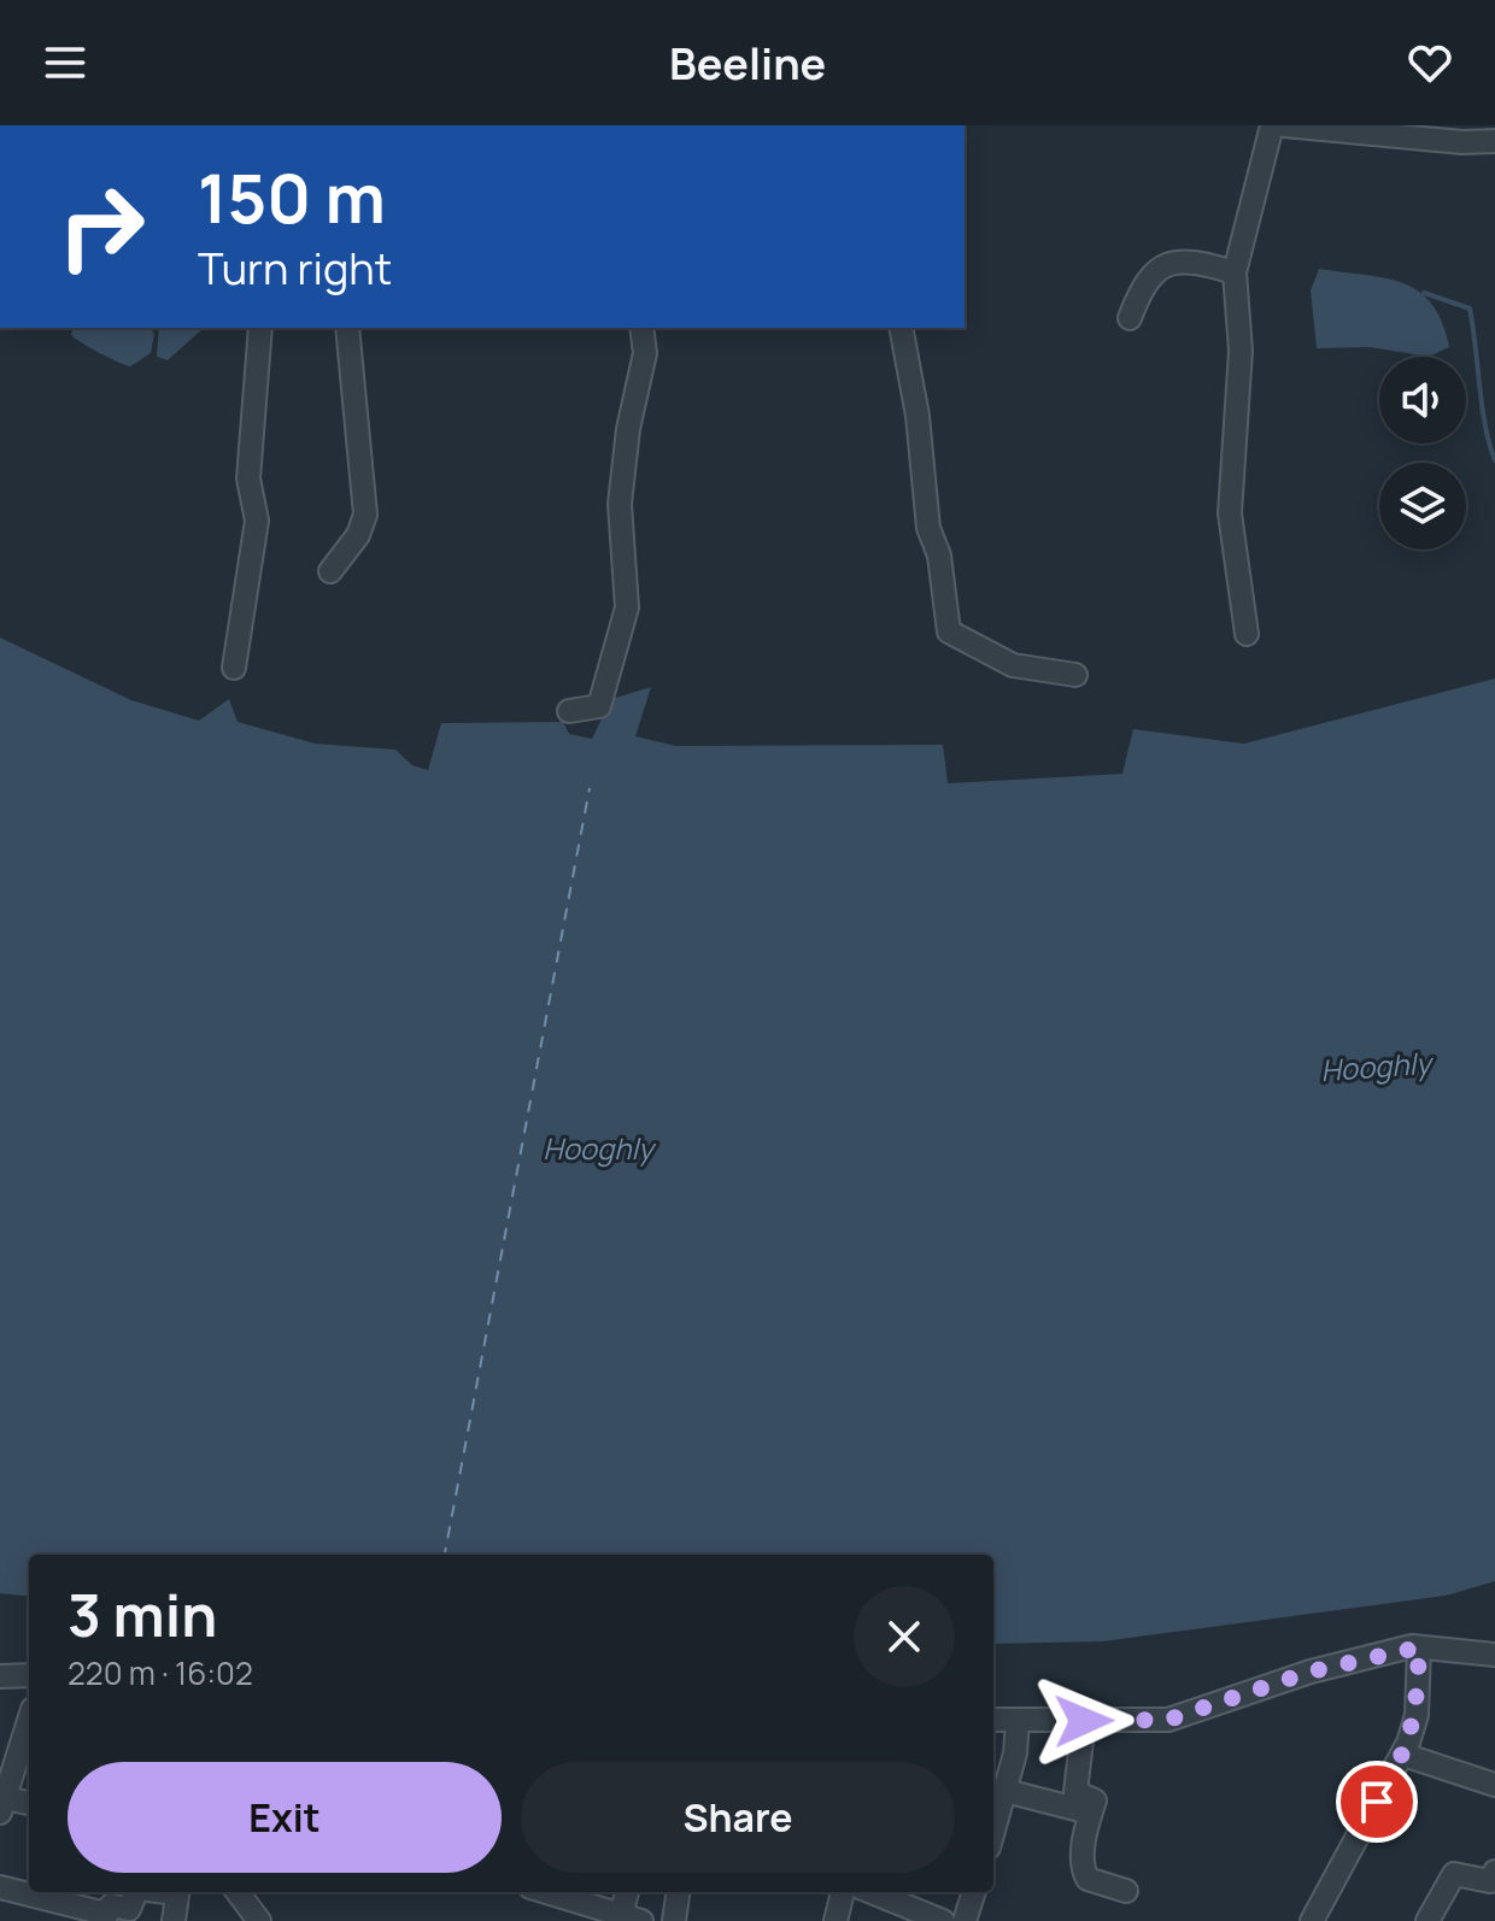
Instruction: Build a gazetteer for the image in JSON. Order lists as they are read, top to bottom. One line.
{"water":["Hooghly"],"page":{"header":"Beeline","turn":["150 m","Turn right"],"heading":["3 min","220 m · 16:02"],"buttons":["Exit","Share"]}}
